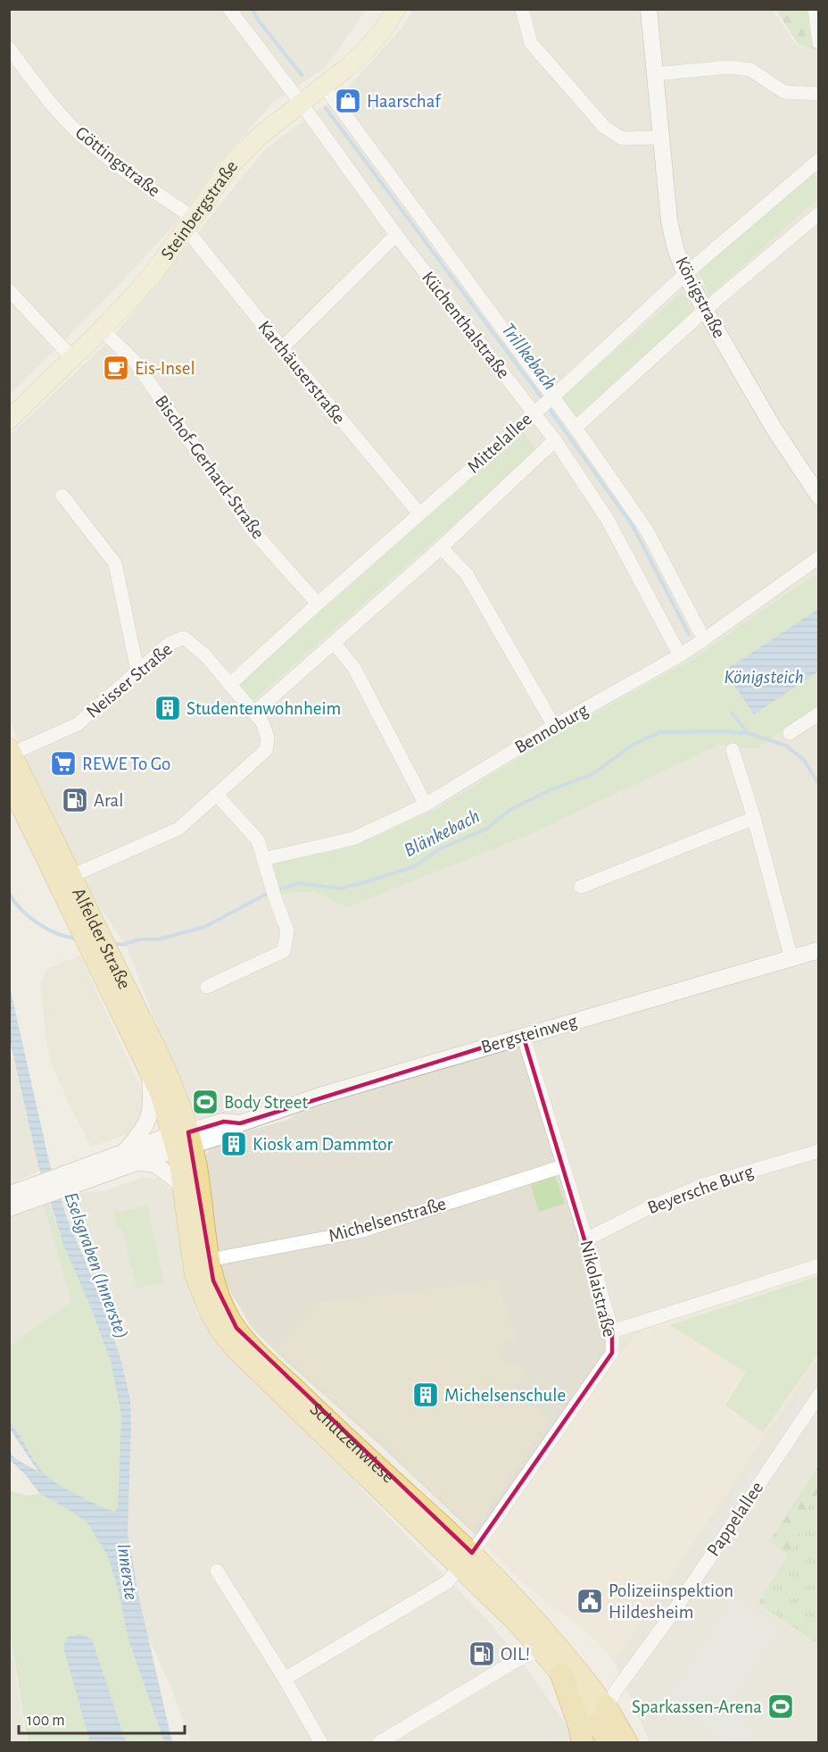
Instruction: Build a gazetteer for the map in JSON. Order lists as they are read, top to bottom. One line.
{"streets":{"main road":["Steinbergstraße","Alfelder Straße","Schützenwiese"],"street":["Göttingstraße","Königstraße","Küchenthalstraße","Karthäuserstraße","Mittelallee","Bischof-Gerhard-Straße","Neisser Straße","Bennoburg","Bergsteinweg","Beyersche Burg","Michelsenstraße","Nikolaistraße","Pappelallee"]},"crossings":[["Göttingstraße","Steinbergstraße"],["Göttingstraße","Karthäuserstraße"],["Steinbergstraße","Küchenthalstraße"],["Steinbergstraße","Karthäuserstraße"],["Steinbergstraße","Bischof-Gerhard-Straße"],["Königstraße","Mittelallee"],["Küchenthalstraße","Mittelallee"],["Küchenthalstraße","Bennoburg"],["Karthäuserstraße","Mittelallee"],["Mittelallee","Bischof-Gerhard-Straße"],["Mittelallee","Neisser Straße"],["Neisser Straße","Alfelder Straße"],["Alfelder Straße","Bergsteinweg"],["Alfelder Straße","Schützenwiese"],["Bergsteinweg","Nikolaistraße"],["Bergsteinweg","Schützenwiese"],["Beyersche Burg","Nikolaistraße"],["Michelsenstraße","Nikolaistraße"],["Michelsenstraße","Schützenwiese"],["Nikolaistraße","Schützenwiese"],["Schützenwiese","Pappelallee"]],"water":["Trillkebach","Königsteich","Blänkebach","Eselsgraben (Innerste)","Innerste"],"places":{"shop":["Haarschaf"],"cafe":["Eis-Insel"],"building":["Studentenwohnheim","Kiosk am Dammtor","Michelsenschule"],"supermarket":["REWE To Go"],"fuel station":["Aral","OIL!"],"sports":["Body Street","Sparkassen-Arena"],"public building":["Polizeiinspektion Hildesheim"]},"scale_bar":"100 m"}
